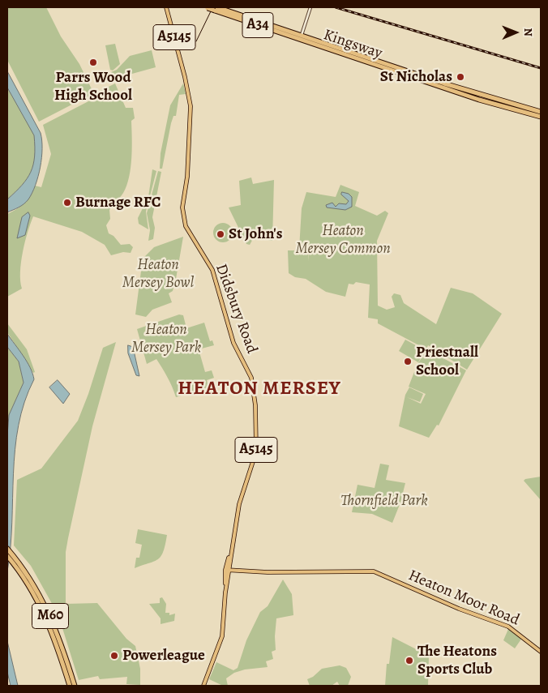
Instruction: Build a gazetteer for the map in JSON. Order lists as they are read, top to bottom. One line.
{"streets":{"highway":["A34","Kingsway","M60"],"main road":["A5145","Didsbury Road","Heaton Moor Road"]},"districts":["HEATON MERSEY"],"parks":["Heaton Mersey Common","Heaton Mersey Bowl","Heaton Mersey Park","Thornfield Park"],"places":["Parrs Wood High School","St Nicholas","Burnage RFC","St John's","Priestnall School","Powerleague","The Heatons Sports Club"],"north":"right"}
